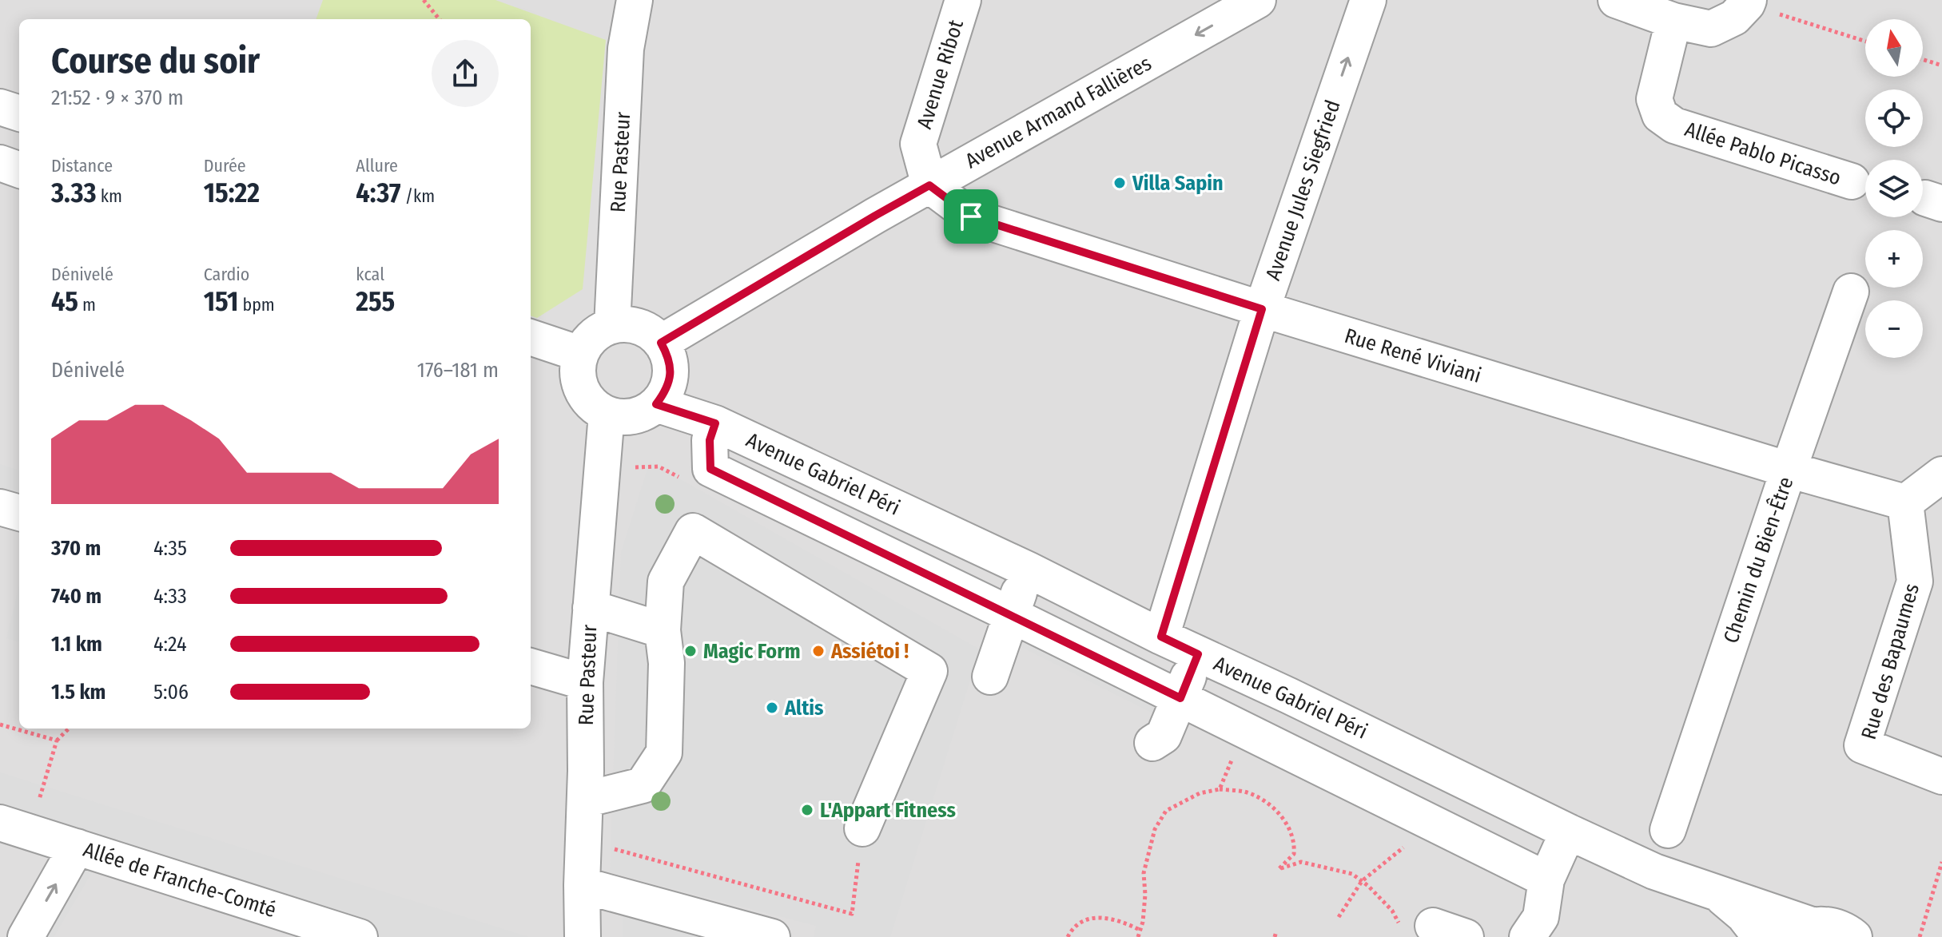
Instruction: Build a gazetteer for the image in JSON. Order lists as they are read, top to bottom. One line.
{"streets":{"street":["Avenue Ribot","Avenue Armand Fallières","Allée Pablo Picasso","Rue Pasteur","Avenue Jules Siegfried","Rue René Viviani","Avenue Gabriel Péri","Chemin du Bien-Être","Rue des Bapaumes","Allée de Franche-Comté"]},"crossings":[["Avenue Ribot","Avenue Armand Fallières"],["Avenue Ribot","Rue René Viviani"],["Avenue Armand Fallières","Rue Pasteur"],["Avenue Armand Fallières","Rue René Viviani"],["Avenue Armand Fallières","Avenue Gabriel Péri"],["Rue Pasteur","Avenue Gabriel Péri"],["Avenue Jules Siegfried","Rue René Viviani"],["Avenue Jules Siegfried","Avenue Gabriel Péri"],["Rue René Viviani","Chemin du Bien-Être"],["Rue René Viviani","Rue des Bapaumes"]],"one_way":["Avenue Armand Fallières","Avenue Jules Siegfried"],"places":["Villa Sapin","Magic Form","Assiétoi !","Altis","L'Appart Fitness"],"north":"top","page":{"map_buttons":["+","−"],"heading":["Course du soir","21:52 · 9 × 370 m"],"stats":[["Distance","3.33 km"],["Durée","15:22"],["Allure","4:37 /km"],["Dénivelé","45 m"],["Cardio","151 bpm"],["kcal","255"]],"chart":["Dénivelé","176–181 m"],"list":[{"name":"370 m","note":"4:35"},{"name":"740 m","note":"4:33"},{"name":"1.1 km","note":"4:24"},{"name":"1.5 km","note":"5:06"}]}}
